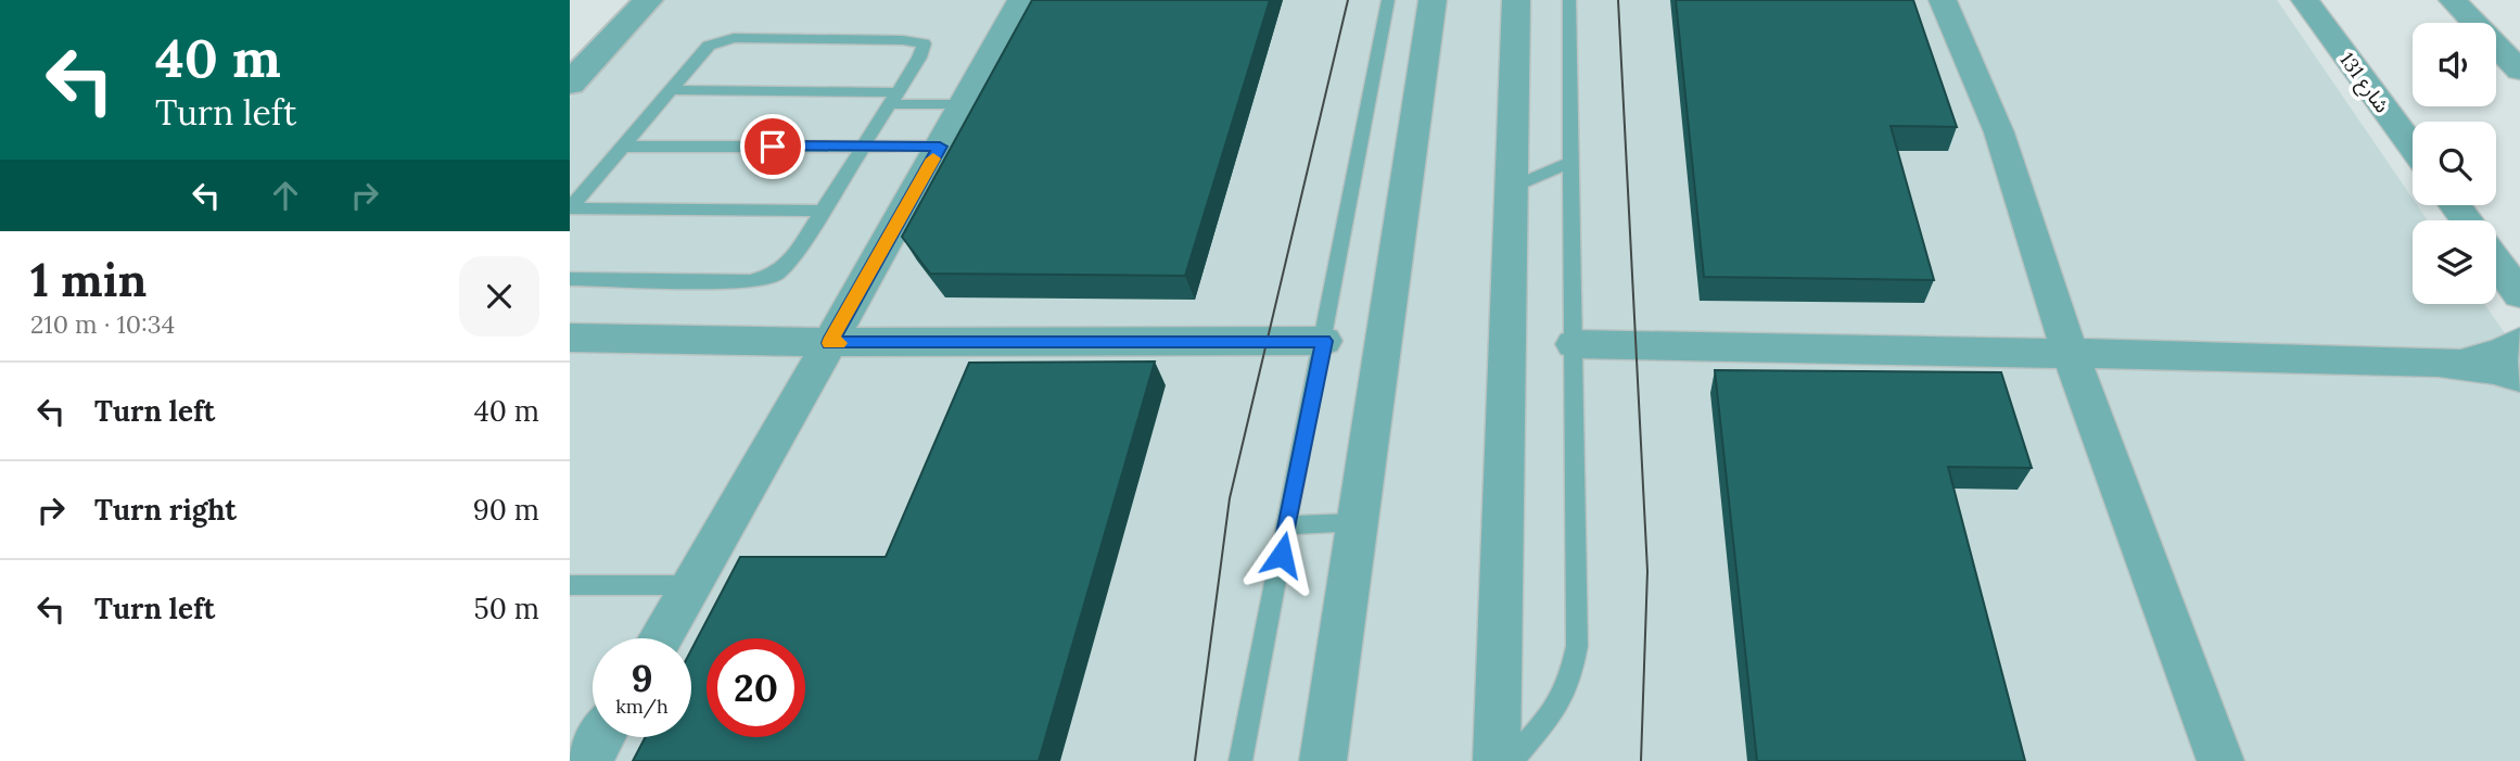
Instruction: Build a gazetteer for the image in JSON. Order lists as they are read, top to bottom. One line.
{"streets":{"street":["شارع 131"]},"page":{"turn":["40 m","Turn left"],"heading":["1 min","210 m · 10:34"],"list":[{"name":"Turn left","value":"40 m"},{"name":"Turn right","value":"90 m"},{"name":"Turn left","value":"50 m"}],"speed":"9 km/h","limit":"20"}}
